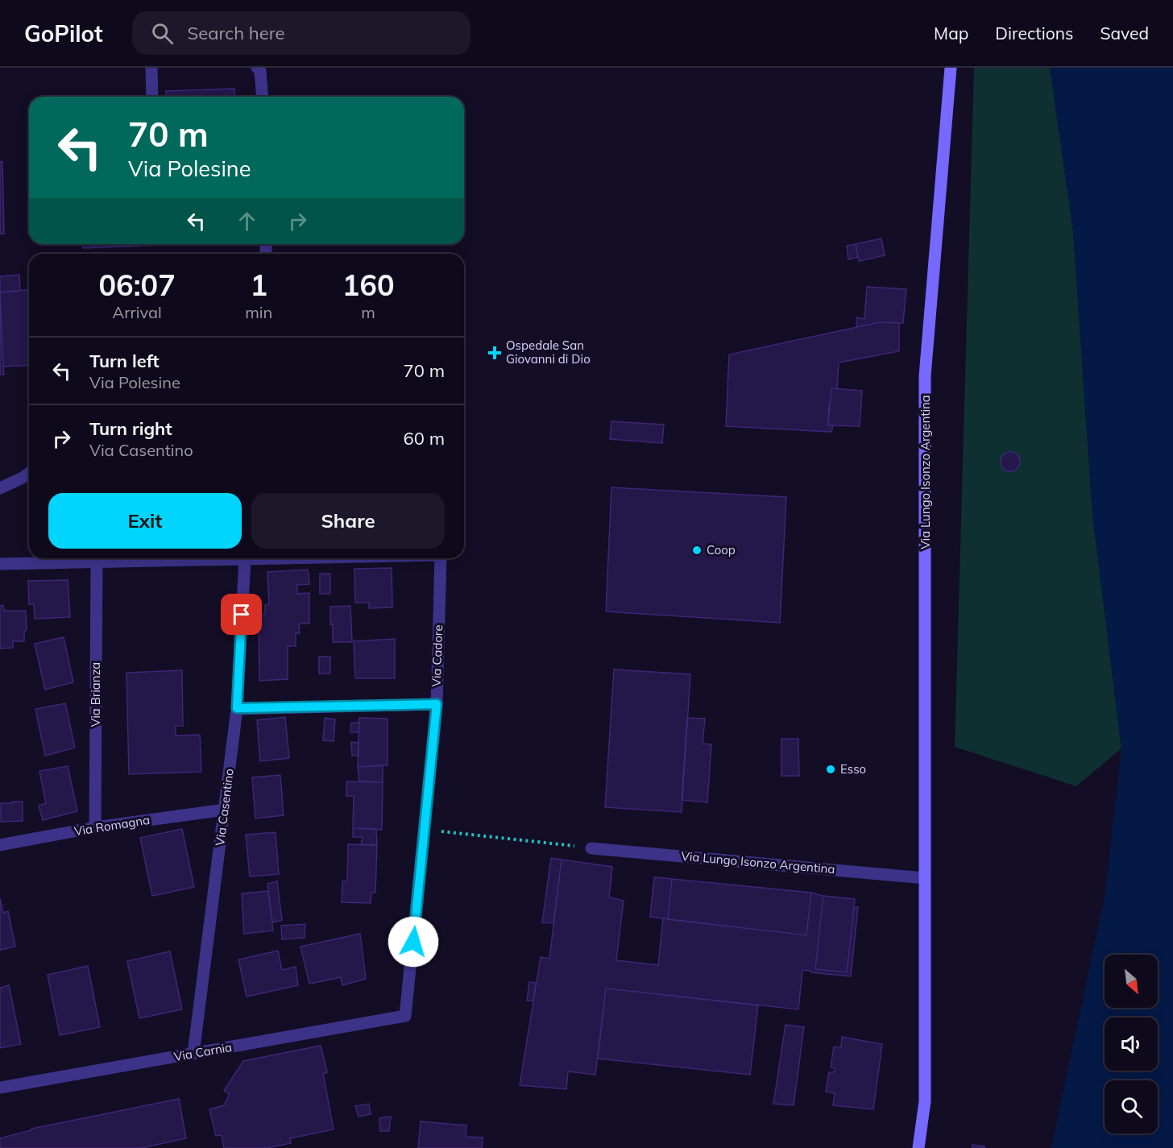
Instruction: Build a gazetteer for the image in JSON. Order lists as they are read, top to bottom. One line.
{"streets":{"main road":["Via Lungo Isonzo Argentina"],"street":["Via Cadore","Via Brianza","Via Casentino","Via Romagna","Via Carnia"]},"crossings":[["Via Cadore","Via Carnia"],["Via Brianza","Via Romagna"],["Via Casentino","Via Romagna"],["Via Casentino","Via Carnia"]],"places":{"health":["Ospedale San Giovanni di Dio"],"other":["Coop","Esso"]},"north":"bottom right","page":{"header":"GoPilot","search":"Search here","nav":["Map","Directions","Saved"],"turn":["70 m","Via Polesine"],"eta":["06:07","Arrival","1","min","160","m"],"list":[{"name":"Turn left","note":"Via Polesine","value":"70 m"},{"name":"Turn right","note":"Via Casentino","value":"60 m"}],"buttons":["Exit","Share"]}}
